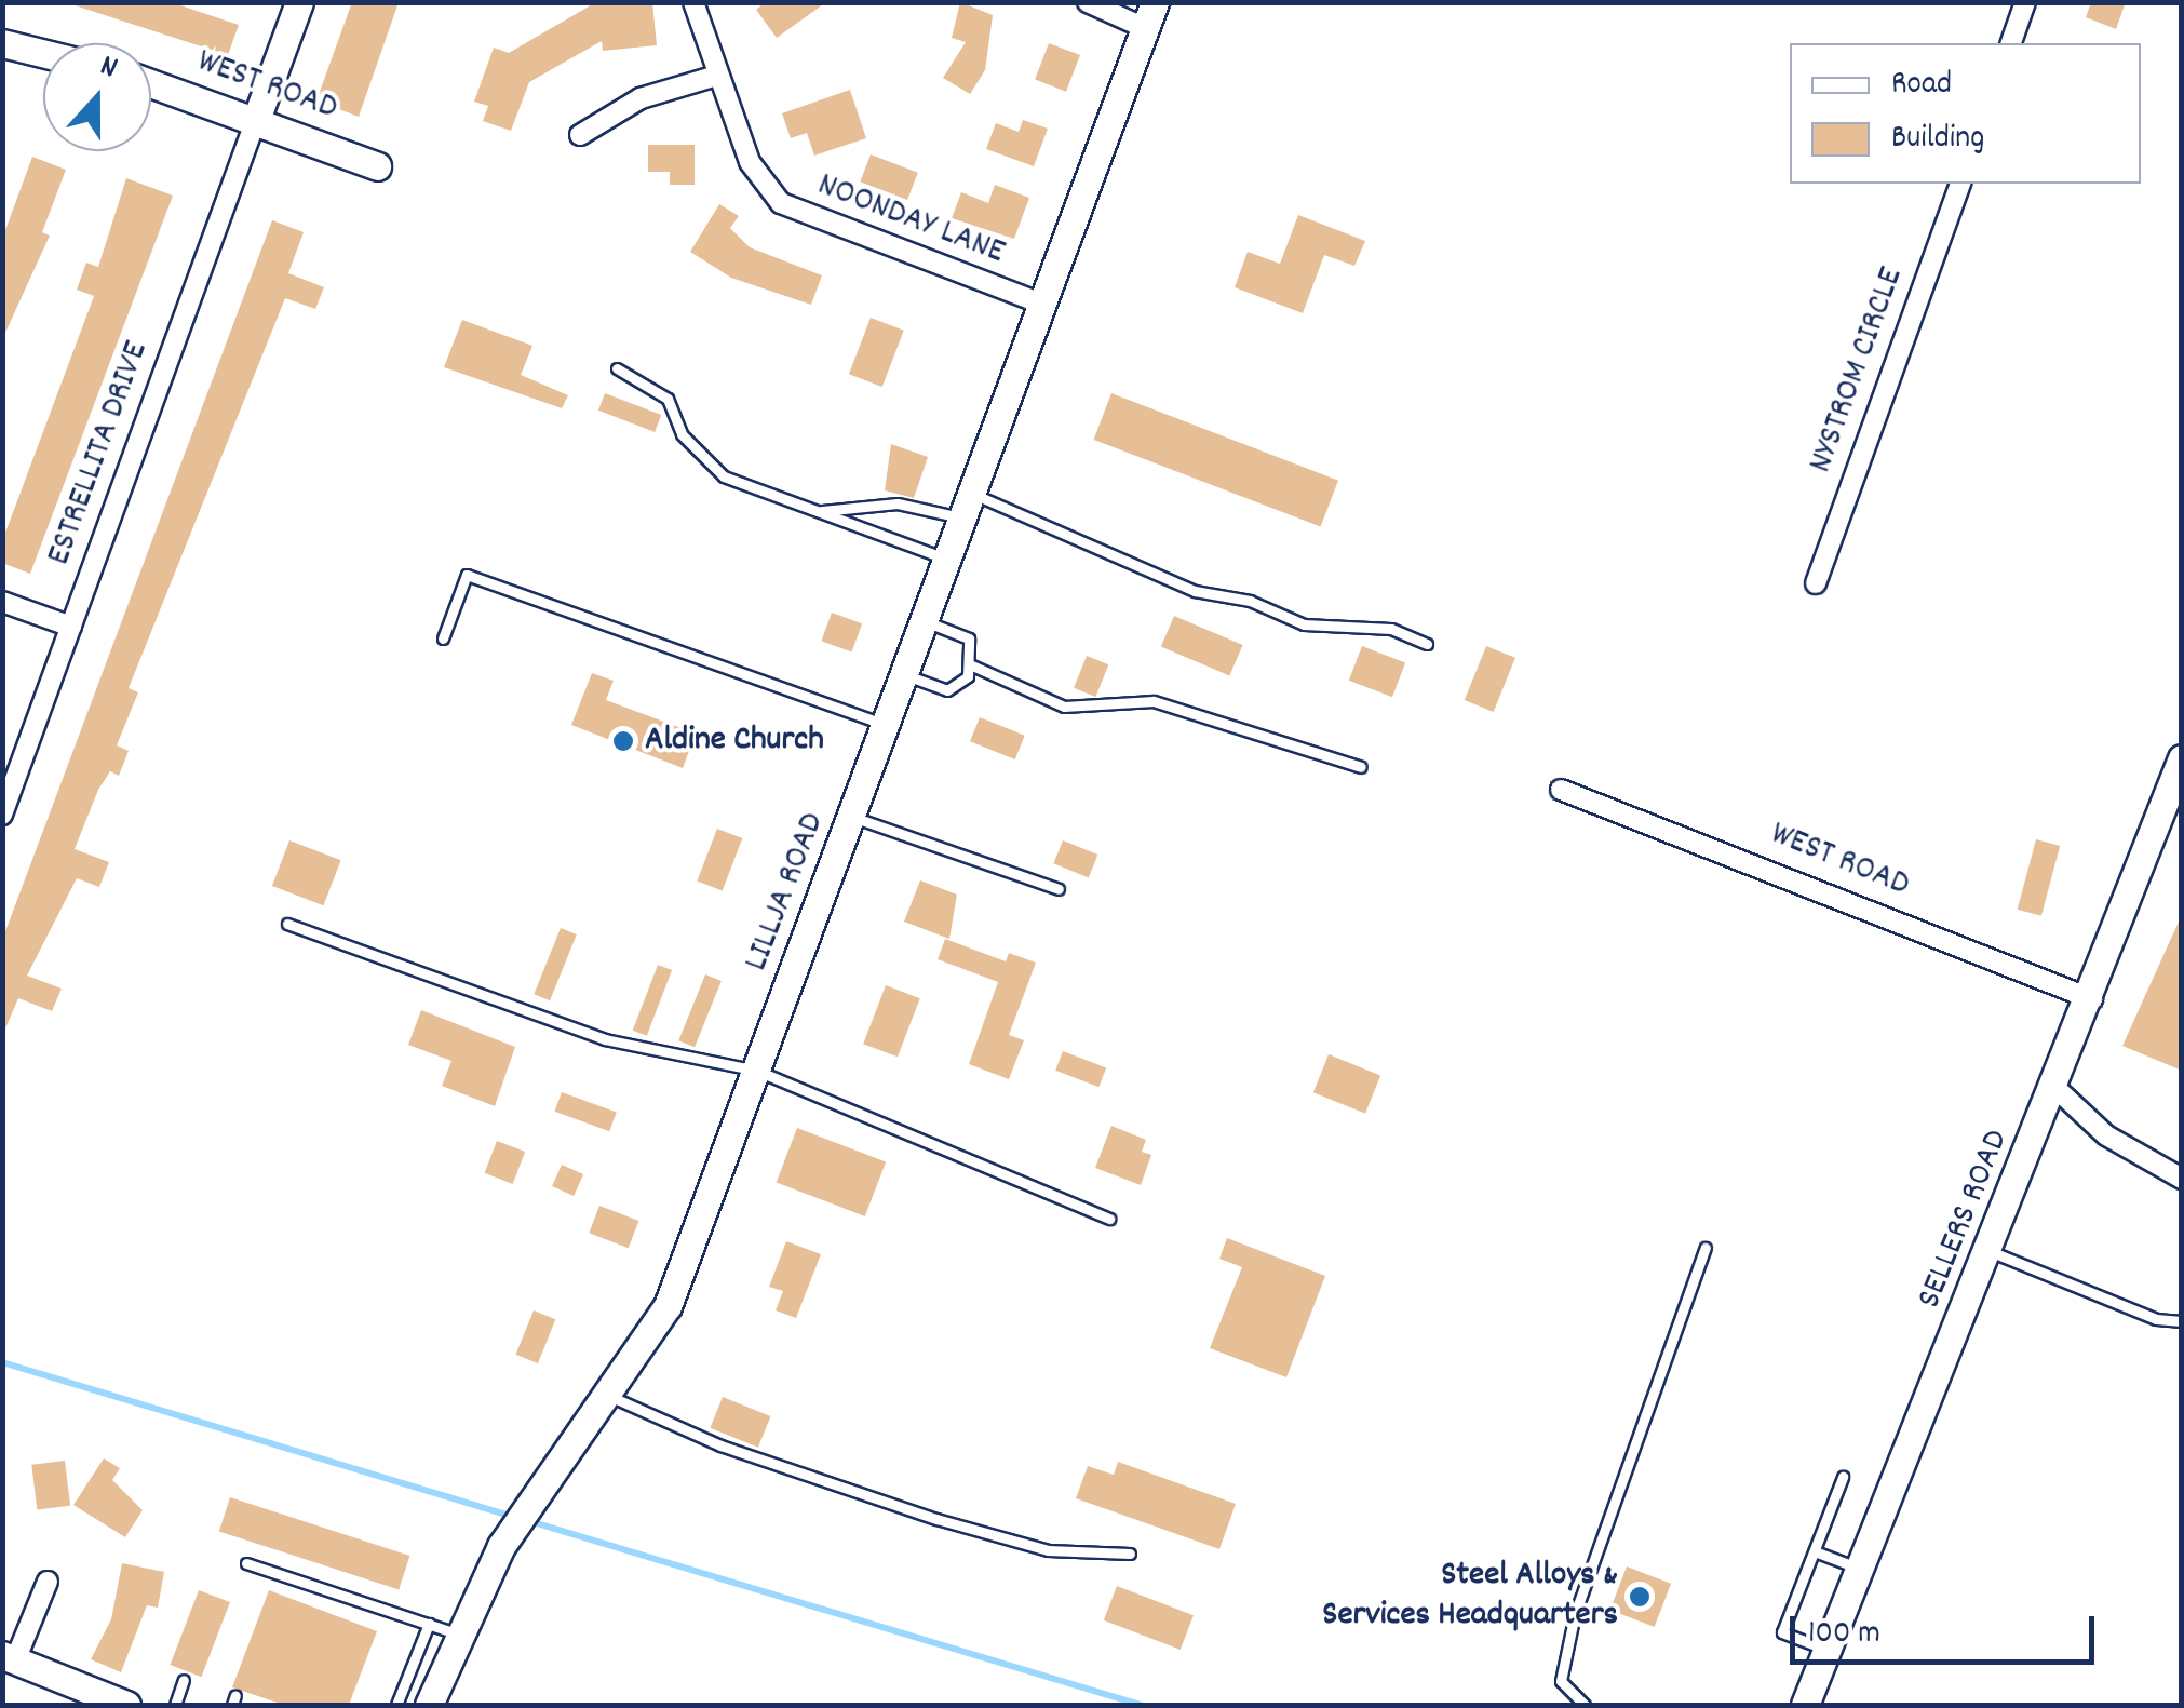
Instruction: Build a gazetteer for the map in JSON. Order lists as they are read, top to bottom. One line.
{"streets":{"street":["WEST ROAD","NOONDAY LANE","NYSTROM CIRCLE","ESTRELLITA DRIVE","LILLJA ROAD","SELLERS ROAD"]},"crossings":[["WEST ROAD","ESTRELLITA DRIVE"],["WEST ROAD","SELLERS ROAD"],["NOONDAY LANE","LILLJA ROAD"]],"places":["Aldine Church","Steel Alloys & Services Headquarters"],"legend":["Road","Building"],"scale_bar":"100 m","north":"top"}
